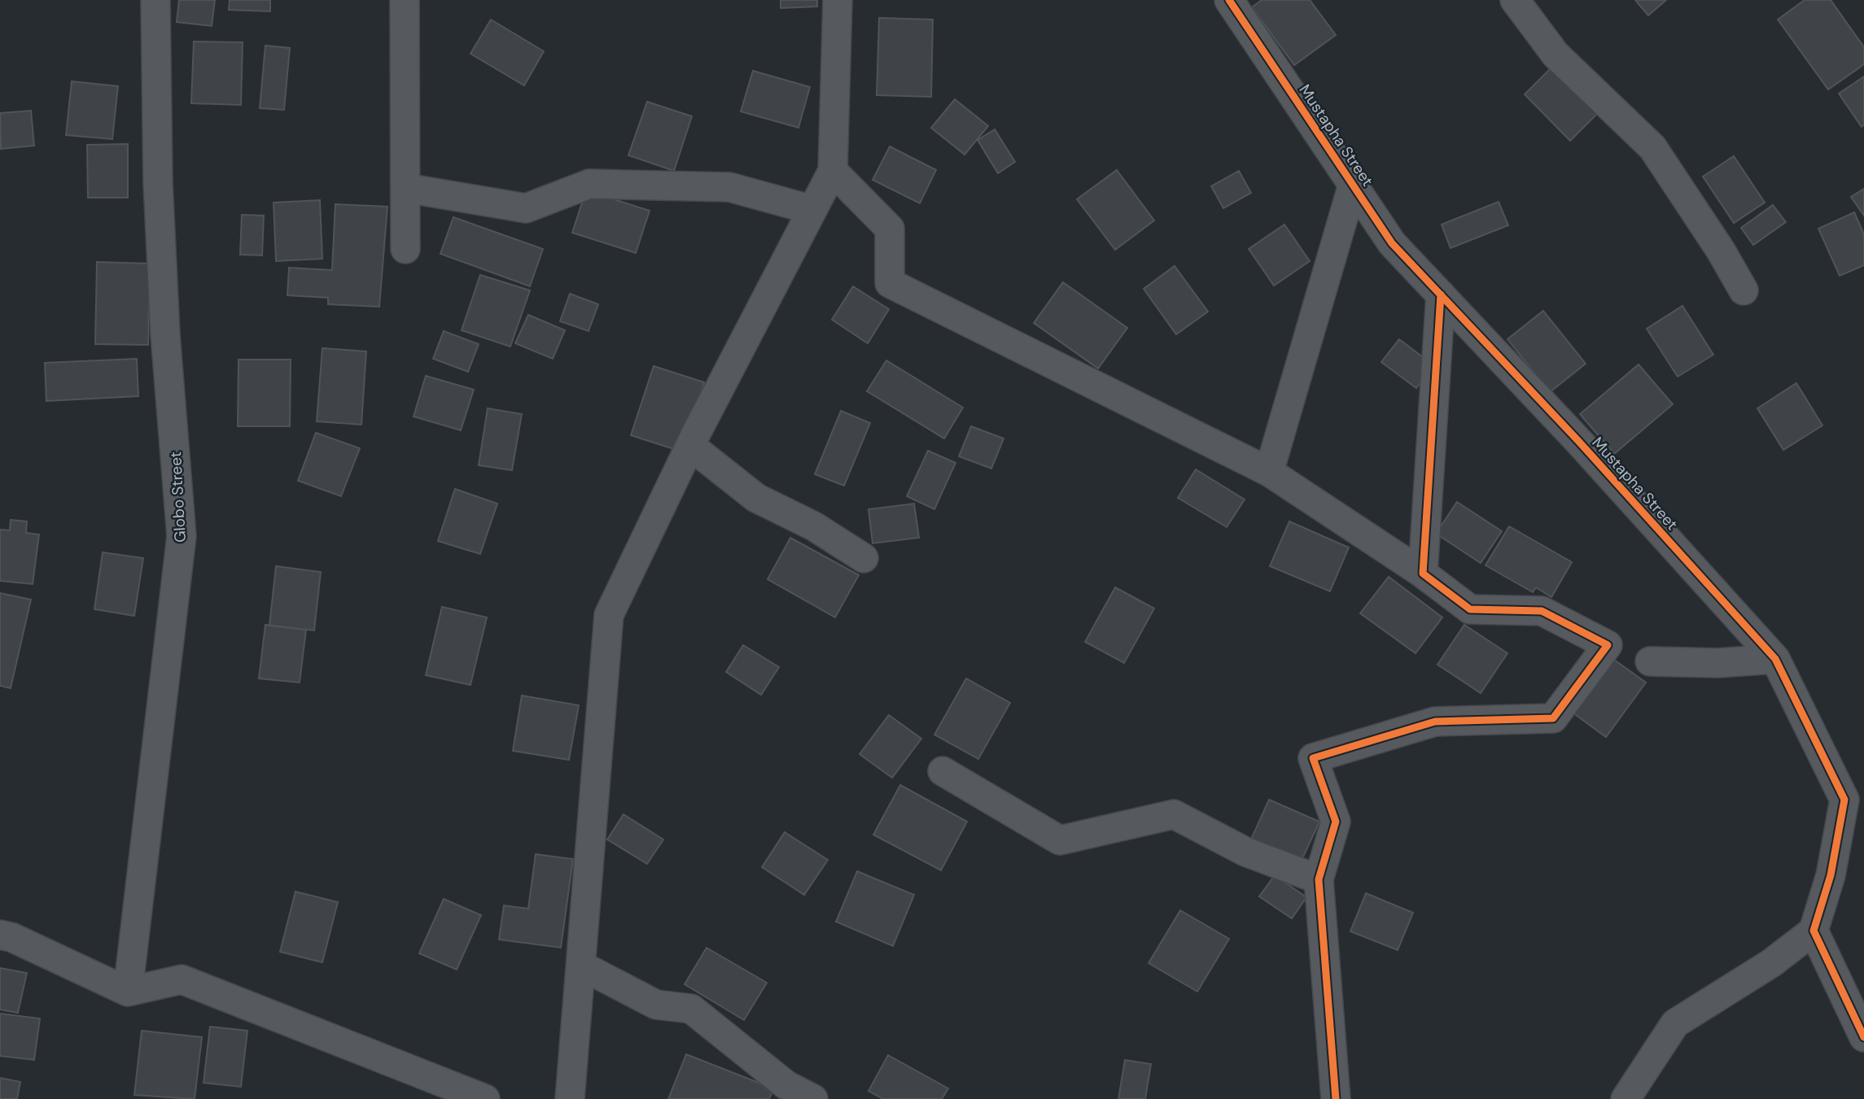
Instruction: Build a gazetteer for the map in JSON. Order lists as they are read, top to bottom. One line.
{"streets":{"street":["Mustapha Street","Globo Street"]}}
